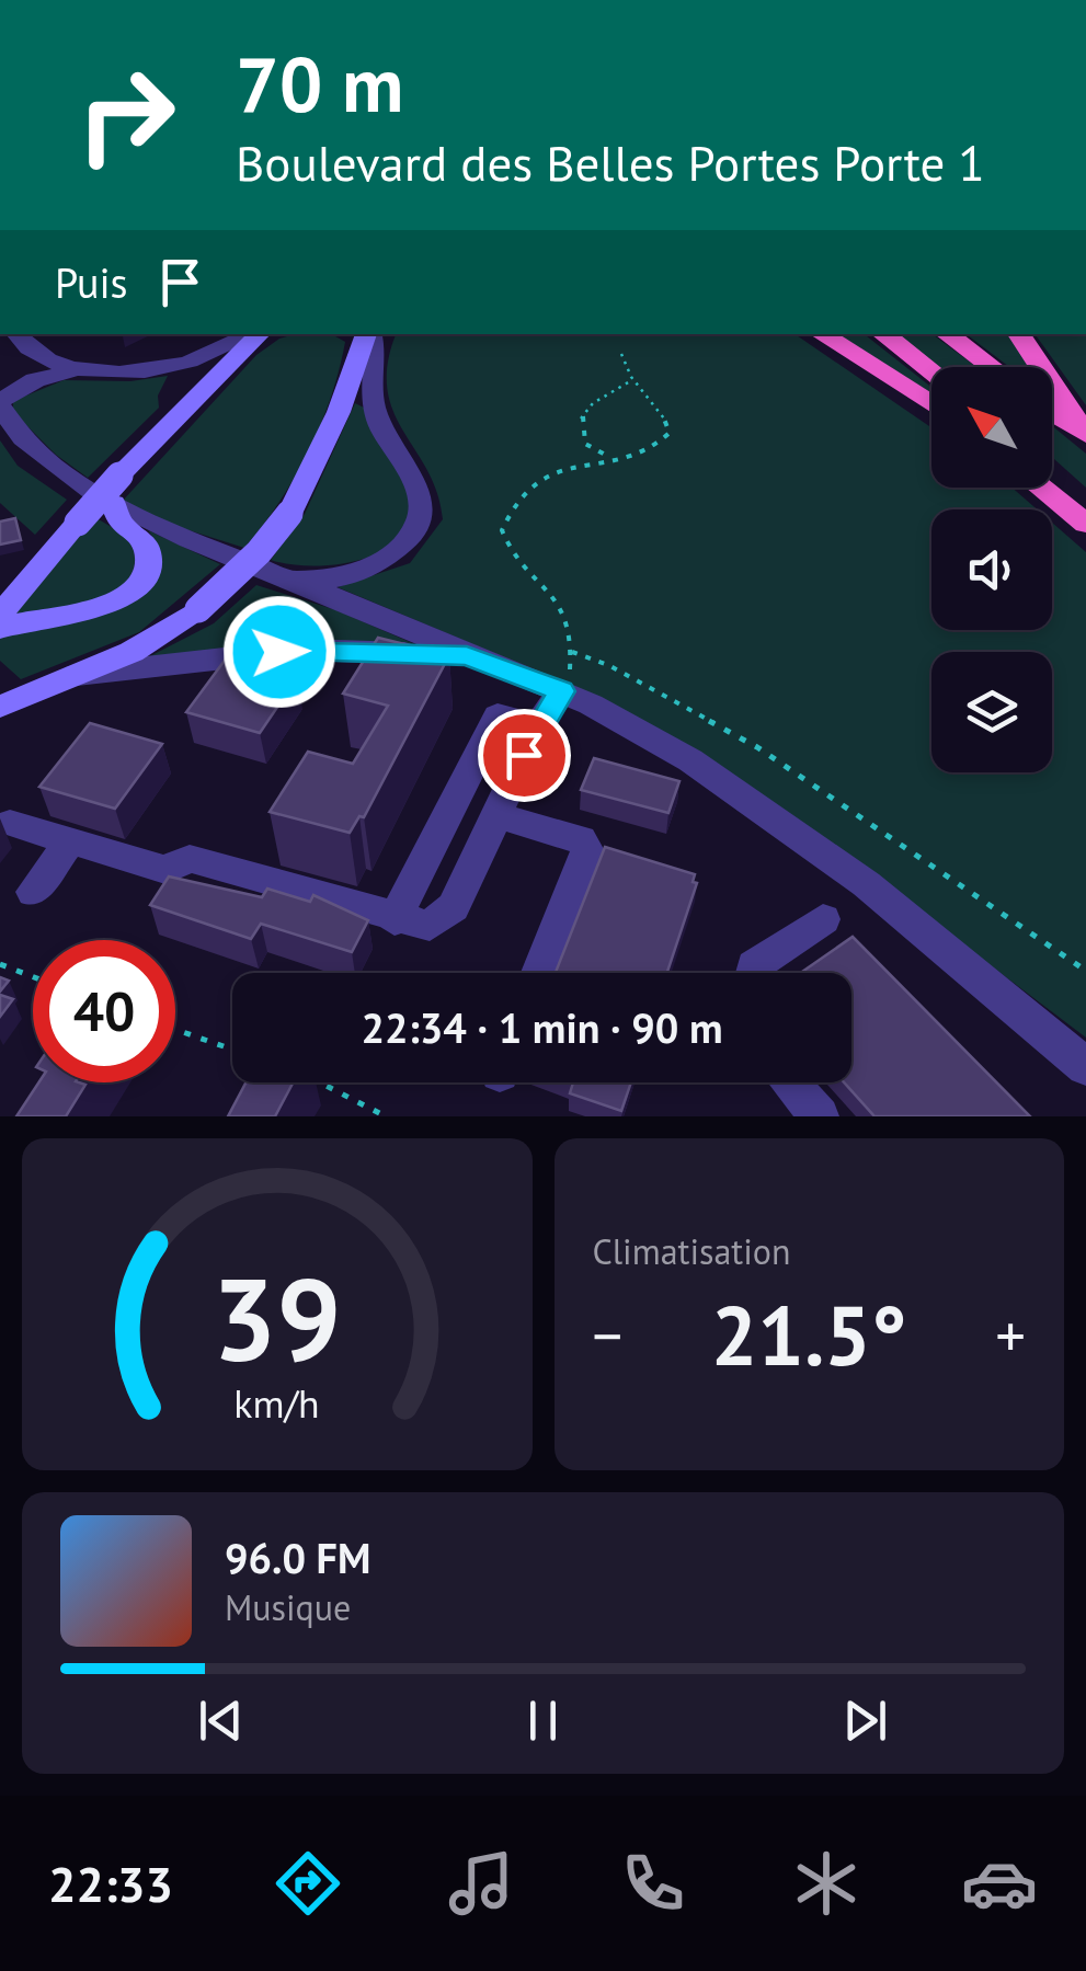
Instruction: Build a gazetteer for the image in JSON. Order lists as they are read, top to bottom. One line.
{"north":"top left","page":{"turn":["70 m","Boulevard des Belles Portes Porte 1"],"then":"Puis","limit":"40","trip":"22:34 · 1 min · 90 m","tile":"Climatisation","heat":["−","21.5°","+"],"song":["96.0 FM","Musique"],"tabs":"22:33","gauge":["39","km/h"]}}
